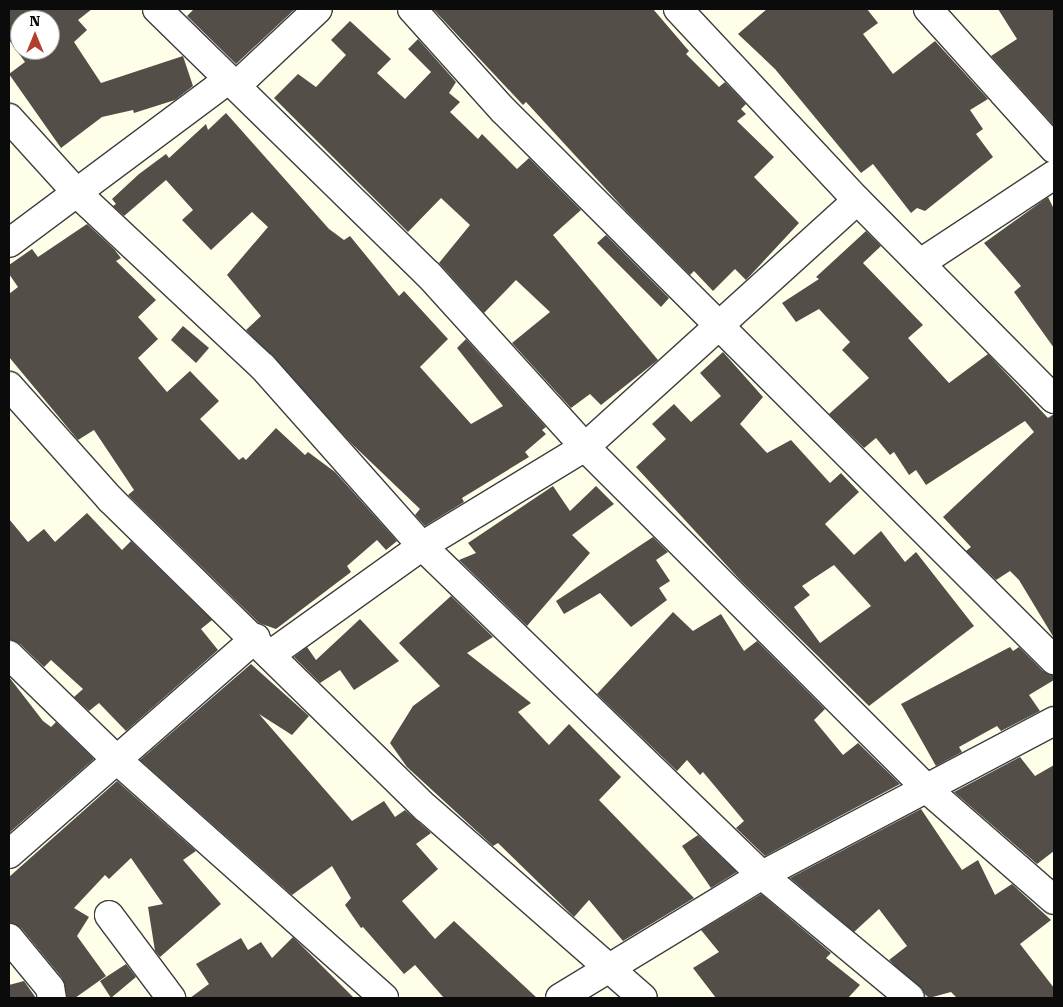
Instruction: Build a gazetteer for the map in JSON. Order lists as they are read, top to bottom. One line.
{"north":"top"}
